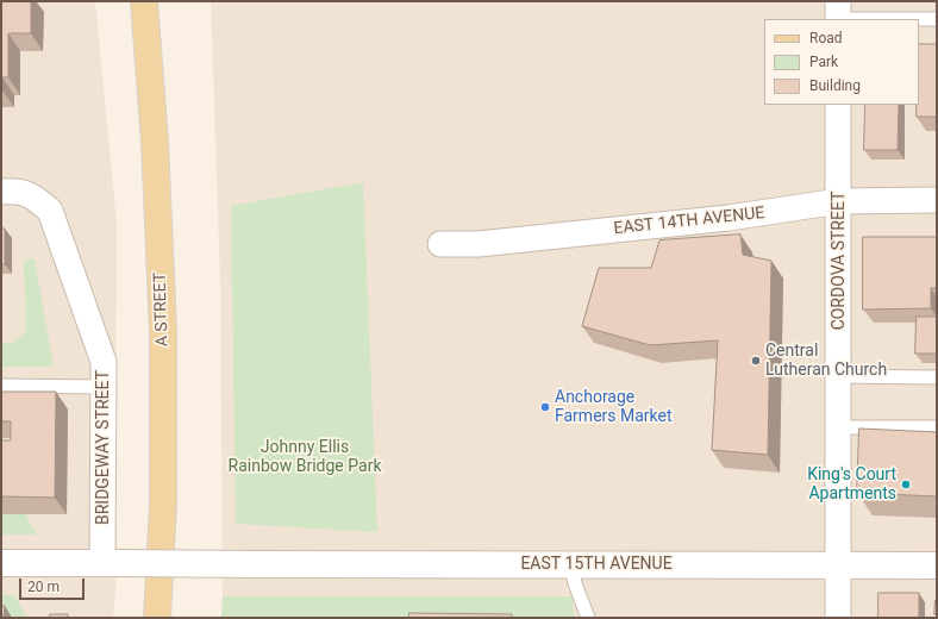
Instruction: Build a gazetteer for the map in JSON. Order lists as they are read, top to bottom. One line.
{"streets":{"main road":["A STREET","EAST 15TH AVENUE"],"street":["EAST 14TH AVENUE","CORDOVA STREET","BRIDGEWAY STREET"]},"crossings":[["EAST 14TH AVENUE","CORDOVA STREET"],["CORDOVA STREET","EAST 15TH AVENUE"],["BRIDGEWAY STREET","EAST 15TH AVENUE"]],"parks":["Johnny Ellis Rainbow Bridge Park"],"places":["Central Lutheran Church","Anchorage Farmers Market","King's Court Apartments"],"legend":["Road","Park","Building"],"scale_bar":"20 m"}
